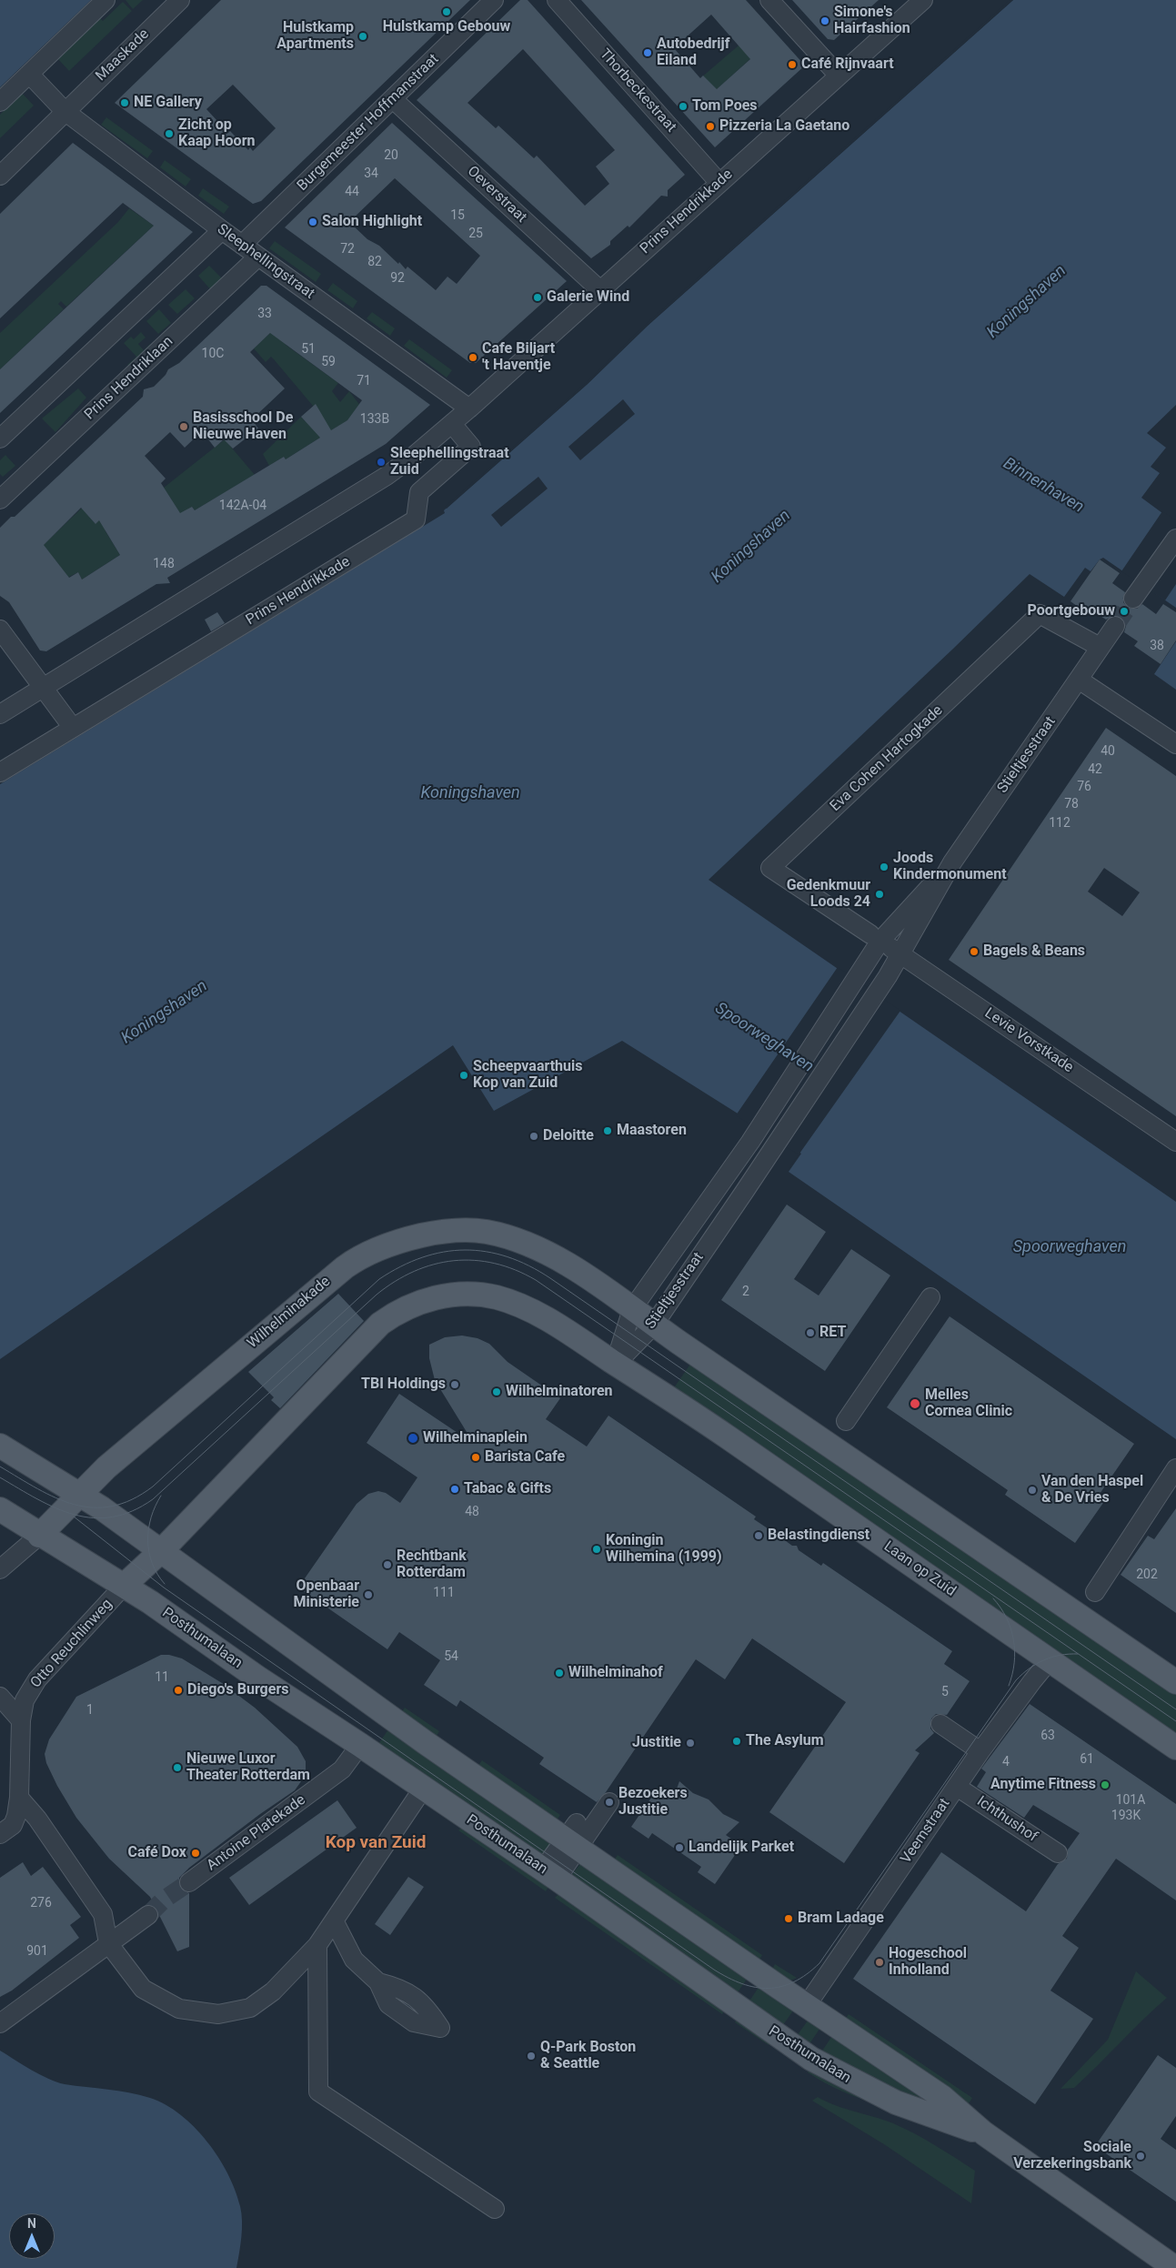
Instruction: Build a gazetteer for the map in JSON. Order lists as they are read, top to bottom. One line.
{"streets":{"main road":["Wilhelminakade","Laan op Zuid","Posthumalaan"],"street":["Maaskade","Thorbeckestraat","Burgemeester Hoffmanstraat","Oeverstraat","Prins Hendrikkade","Sleephellingstraat","Prins Hendriklaan","Stieltjesstraat","Eva Cohen Hartogkade","Levie Vorstkade","Otto Reuchlinweg","Ichthushof","Veemstraat","Antoine Platekade"]},"crossings":[["Maaskade","Sleephellingstraat"],["Thorbeckestraat","Prins Hendrikkade"],["Burgemeester Hoffmanstraat","Oeverstraat"],["Burgemeester Hoffmanstraat","Sleephellingstraat"],["Oeverstraat","Prins Hendrikkade"],["Prins Hendrikkade","Sleephellingstraat"],["Sleephellingstraat","Prins Hendriklaan"],["Stieltjesstraat","Eva Cohen Hartogkade"],["Stieltjesstraat","Levie Vorstkade"],["Stieltjesstraat","Wilhelminakade"],["Stieltjesstraat","Laan op Zuid"],["Eva Cohen Hartogkade","Levie Vorstkade"],["Wilhelminakade","Posthumalaan"],["Laan op Zuid","Veemstraat"],["Posthumalaan","Otto Reuchlinweg"],["Posthumalaan","Veemstraat"],["Posthumalaan","Antoine Platekade"],["Ichthushof","Veemstraat"]],"districts":["Kop van Zuid"],"water":["Koningshaven","Binnenhaven","Spoorweghaven"],"places":["Hulstkamp Gebouw","Simone's Hairfashion","Hulstkamp Apartments","Autobedrijf Eiland","Café Rijnvaart","NE Gallery","Tom Poes","Pizzeria La Gaetano","Zicht op Kaap Hoorn","Salon Highlight","Galerie Wind","Cafe Biljart 't Haventje","Basisschool De Nieuwe Haven","Sleephellingstraat Zuid","Poortgebouw","Joods Kindermonument","Gedenkmuur Loods 24","Bagels & Beans","Scheepvaarthuis Kop van Zuid","Maastoren","Deloitte","RET","TBI Holdings","Wilhelminatoren","Melles Cornea Clinic","Wilhelminaplein","Barista Cafe","Tabac & Gifts","Van den Haspel & De Vries","Belastingdienst","Koningin Wilhemina (1999)","Rechtbank Rotterdam","Openbaar Ministerie","Wilhelminahof","Diego's Burgers","The Asylum","Justitie","Nieuwe Luxor Theater Rotterdam","Anytime Fitness","Bezoekers Justitie","Landelijk Parket","Café Dox","Bram Ladage","Hogeschool Inholland","Q-Park Boston & Seattle","Sociale Verzekeringsbank"],"house_numbers":["20","34","44","15","25","72","82","92","33","51","10C","59","71","133B","142A-04","148","38","40","42","76","78","112","2","48","202","111","54","11","5","1","63","61","4","101A","193K","276","901"],"north":"top"}
